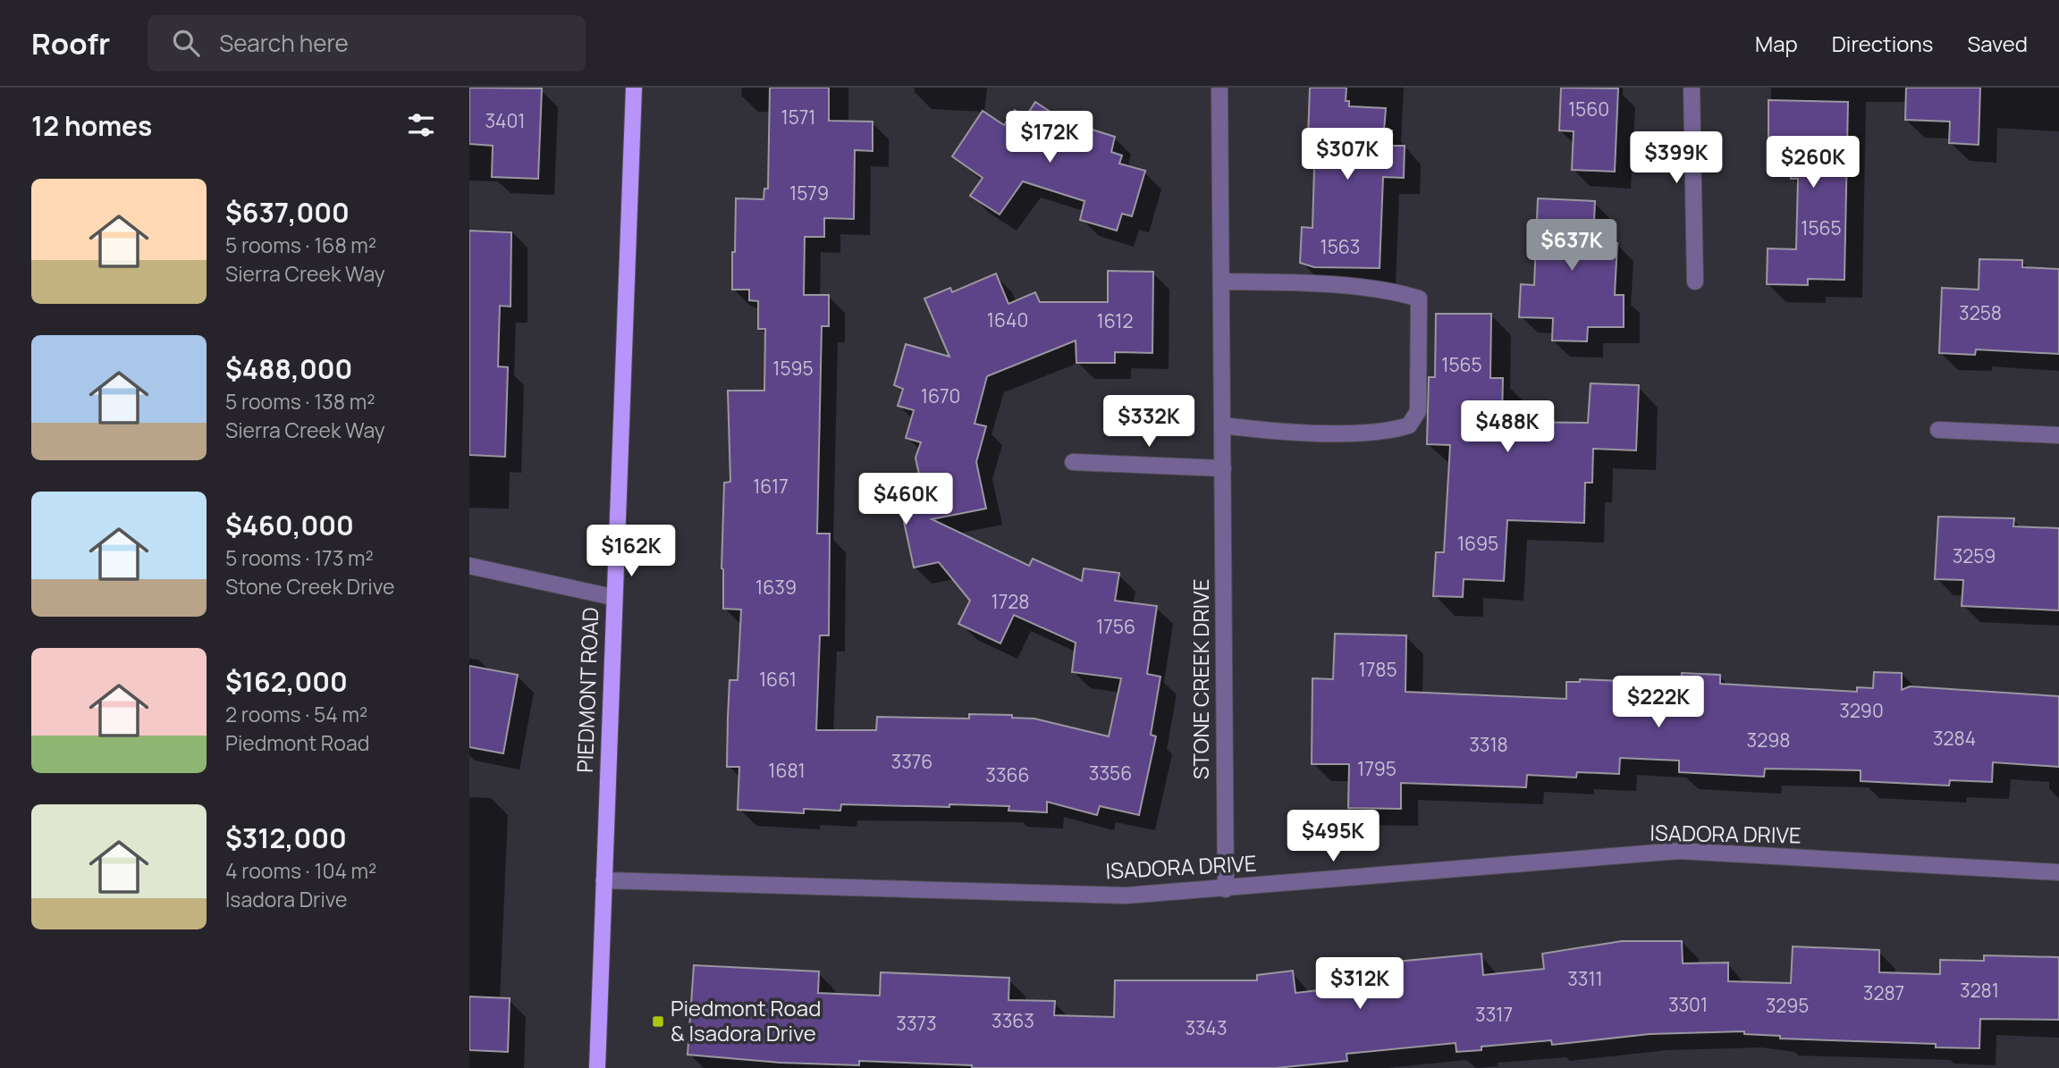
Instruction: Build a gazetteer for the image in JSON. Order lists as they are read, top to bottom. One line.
{"streets":{"main road":["PIEDMONT ROAD"],"street":["STONE CREEK DRIVE","ISADORA DRIVE"]},"crossings":[["STONE CREEK DRIVE","ISADORA DRIVE"],["PIEDMONT ROAD","ISADORA DRIVE"]],"places":{"transit":["Piedmont Road & Isadora Drive"]},"house_numbers":["1560","1571","3401","1579","1565","1563","3258","1640","1612","1565","1595","1670","1617","1695","3259","1639","1728","1756","1785","1661","3290","3284","3298","3318","3376","1795","1681","3356","3366","3311","3281","3287","3301","3295","3317","3363","3373","3343"],"page":{"header":"Roofr","search":"Search here","nav":["Map","Directions","Saved"],"heading":"12 homes","price":["$172K","$307K","$399K","$260K","$637K","$332K","$488K","$460K","$162K","$222K","$495K","$312K"],"list":[{"name":"$637,000","note":"5 rooms · 168 m² · Sierra Creek Way"},{"name":"$488,000","note":"5 rooms · 138 m² · Sierra Creek Way"},{"name":"$460,000","note":"5 rooms · 173 m² · Stone Creek Drive"},{"name":"$162,000","note":"2 rooms · 54 m² · Piedmont Road"},{"name":"$312,000","note":"4 rooms · 104 m² · Isadora Drive"}]}}
